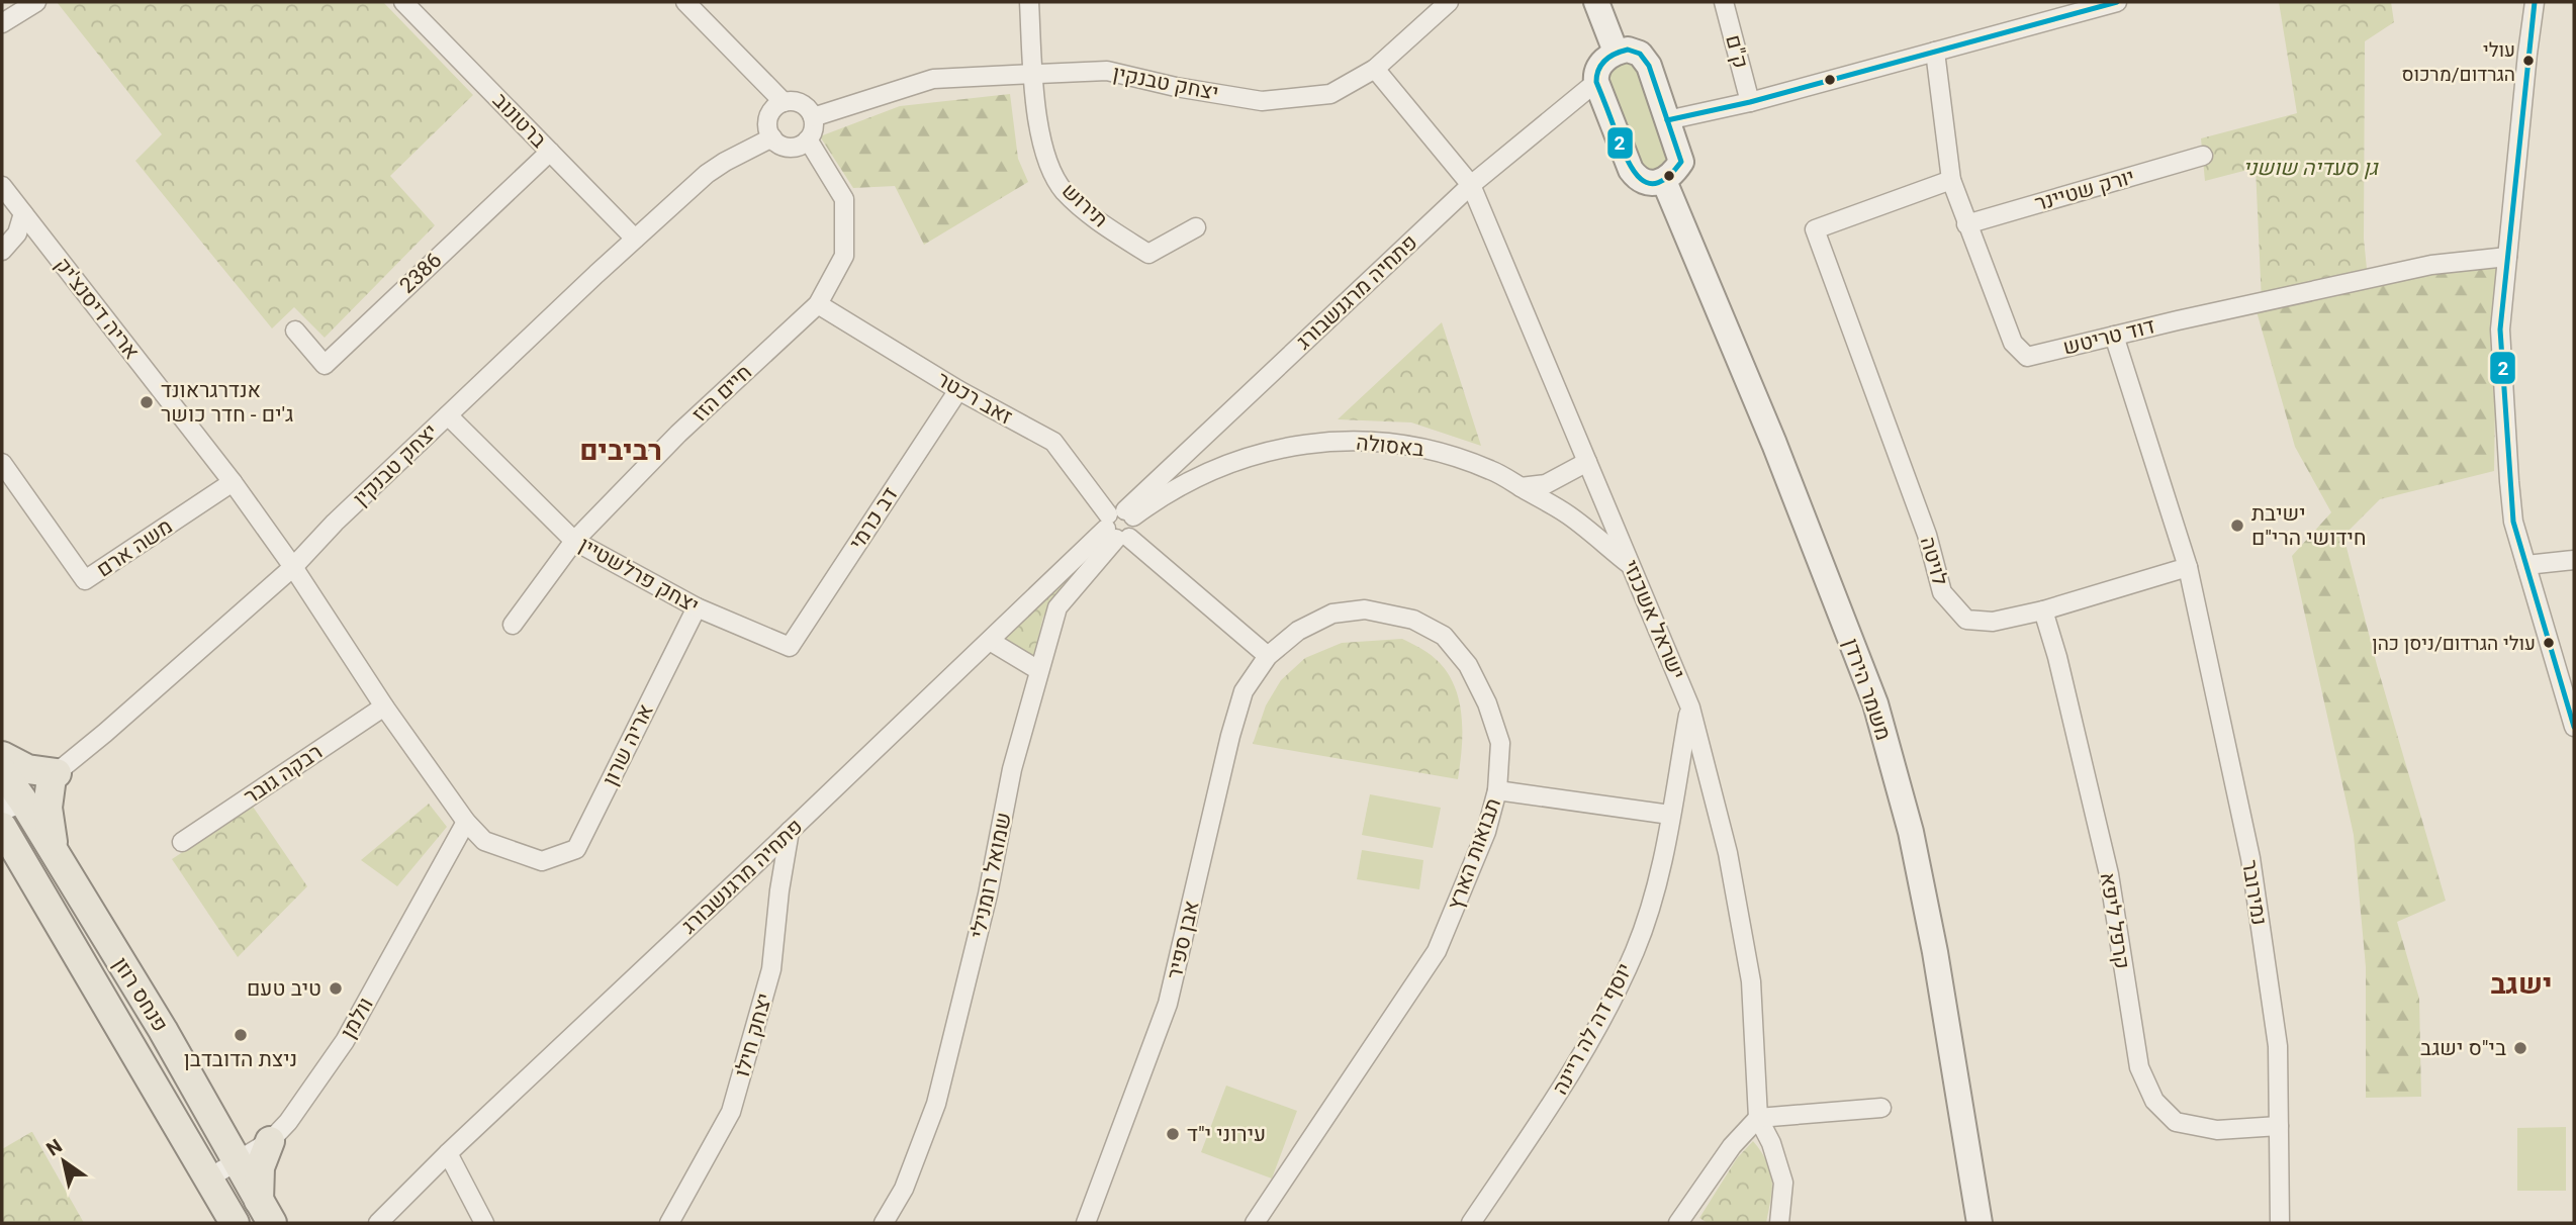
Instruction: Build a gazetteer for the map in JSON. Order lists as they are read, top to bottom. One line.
{"streets":{"main road":["פנחס רוזן"],"street":["ק\"ם","יצחק טבנקין","ברטונוב","יורק שטיינר","תירוש","2386","פתחיה מרגנשבורג","אריה דיסנצ'יק","דוד טריטש","חיים הזז","זאב רכטר","באסולה","דב כרמי","משה ארם","לויטה","יצחק פרלשטיין","ישראל אשכנזי","משמר הירדן","אריה שרון","רבקה גובר","תבואות הארץ","שמואל רומנילי","נמירובר","קרפל ליפא","אבן ספיר","וולמן","יוסף דה לה ריינה","יצחק חילו"]},"crossings":[["יצחק טבנקין","ברטונוב"],["יצחק טבנקין","תירוש"],["יצחק טבנקין","אריה דיסנצ'יק"],["יצחק טבנקין","חיים הזז"],["יצחק טבנקין","יצחק פרלשטיין"],["יצחק טבנקין","ישראל אשכנזי"],["יצחק טבנקין","פנחס רוזן"],["ברטונוב","2386"],["יורק שטיינר","דוד טריטש"],["פתחיה מרגנשבורג","זאב רכטר"],["פתחיה מרגנשבורג","באסולה"],["פתחיה מרגנשבורג","ישראל אשכנזי"],["פתחיה מרגנשבורג","שמואל רומנילי"],["פתחיה מרגנשבורג","יצחק חילו"],["אריה דיסנצ'יק","משה ארם"],["דוד טריטש","לויטה"],["חיים הזז","זאב רכטר"],["חיים הזז","יצחק פרלשטיין"],["זאב רכטר","באסולה"],["זאב רכטר","דב כרמי"],["זאב רכטר","תבואות הארץ"],["זאב רכטר","שמואל רומנילי"],["זאב רכטר","אבן ספיר"],["באסולה","ישראל אשכנזי"],["באסולה","שמואל רומנילי"],["דב כרמי","יצחק פרלשטיין"],["לויטה","נמירובר"],["לויטה","קרפל ליפא"],["יצחק פרלשטיין","אריה שרון"],["ישראל אשכנזי","יוסף דה לה ריינה"],["אריה שרון","וולמן"],["תבואות הארץ","אבן ספיר"],["נמירובר","קרפל ליפא"],["פנחס רוזן","וולמן"]],"districts":["רביבים","ישגב"],"parks":["גן סעדיה שושני"],"places":["עולי הגרדום/מרכוס","אנדרגראונד ג'ים - חדר כושר","ישיבת חידושי הרי\"ם","עולי הגרדום/ניסן כהן","טיב טעם","ניצת הדובדבן","בי\"ס ישגב","עירוני י\"ד"],"lines":["transit line 2"],"north":"top left"}
